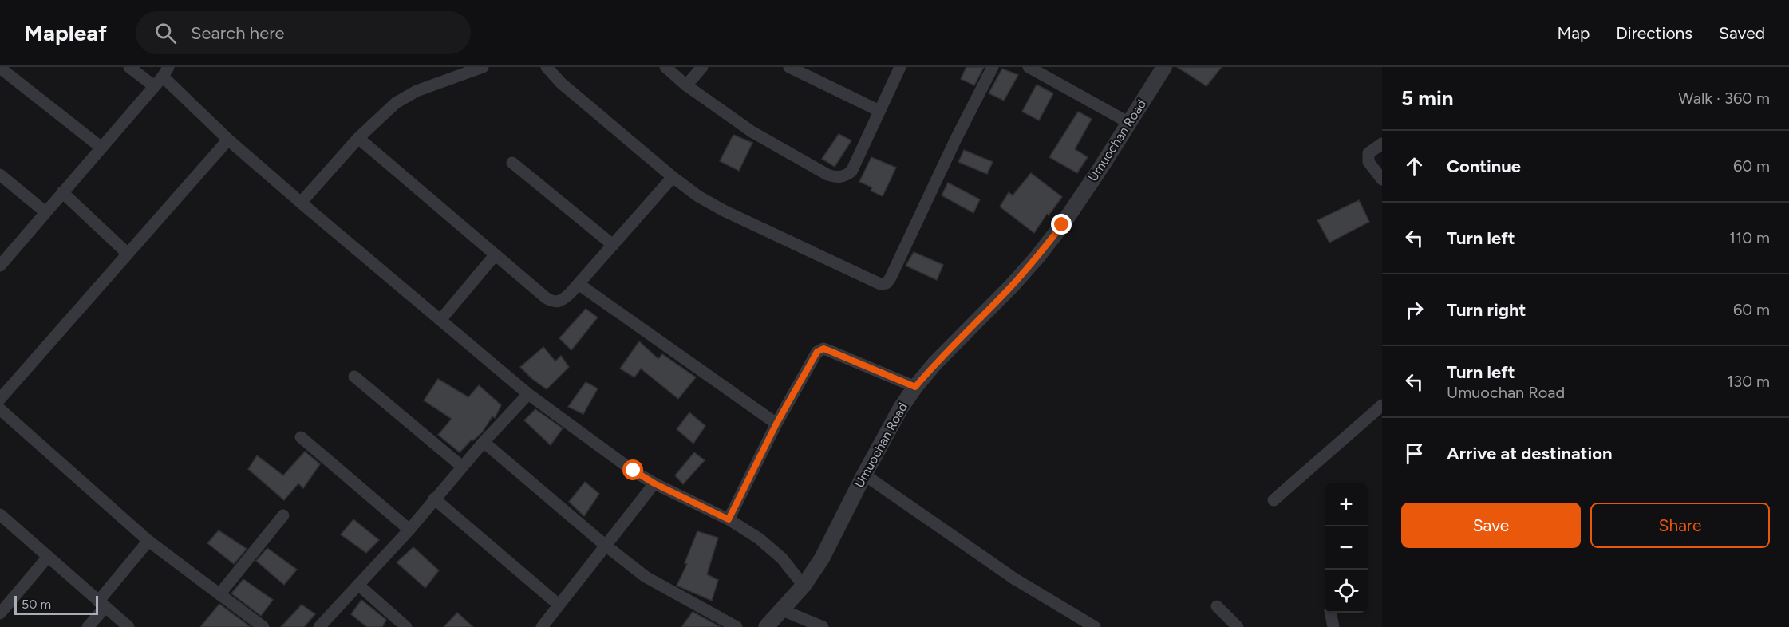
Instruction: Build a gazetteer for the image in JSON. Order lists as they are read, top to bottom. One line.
{"streets":{"street":["Umuochan Road"]},"scale_bar":"50 m","page":{"header":"Mapleaf","search":"Search here","nav":["Map","Directions","Saved"],"heading":["5 min","Walk · 360 m"],"list":[["Continue","60 m"],["Turn left","110 m"],["Turn right","60 m"],["Turn left","Umuochan Road","130 m"],"Arrive at destination"],"map_buttons":["+","−"],"buttons":["Save","Share"],"scale":"50 m"}}
